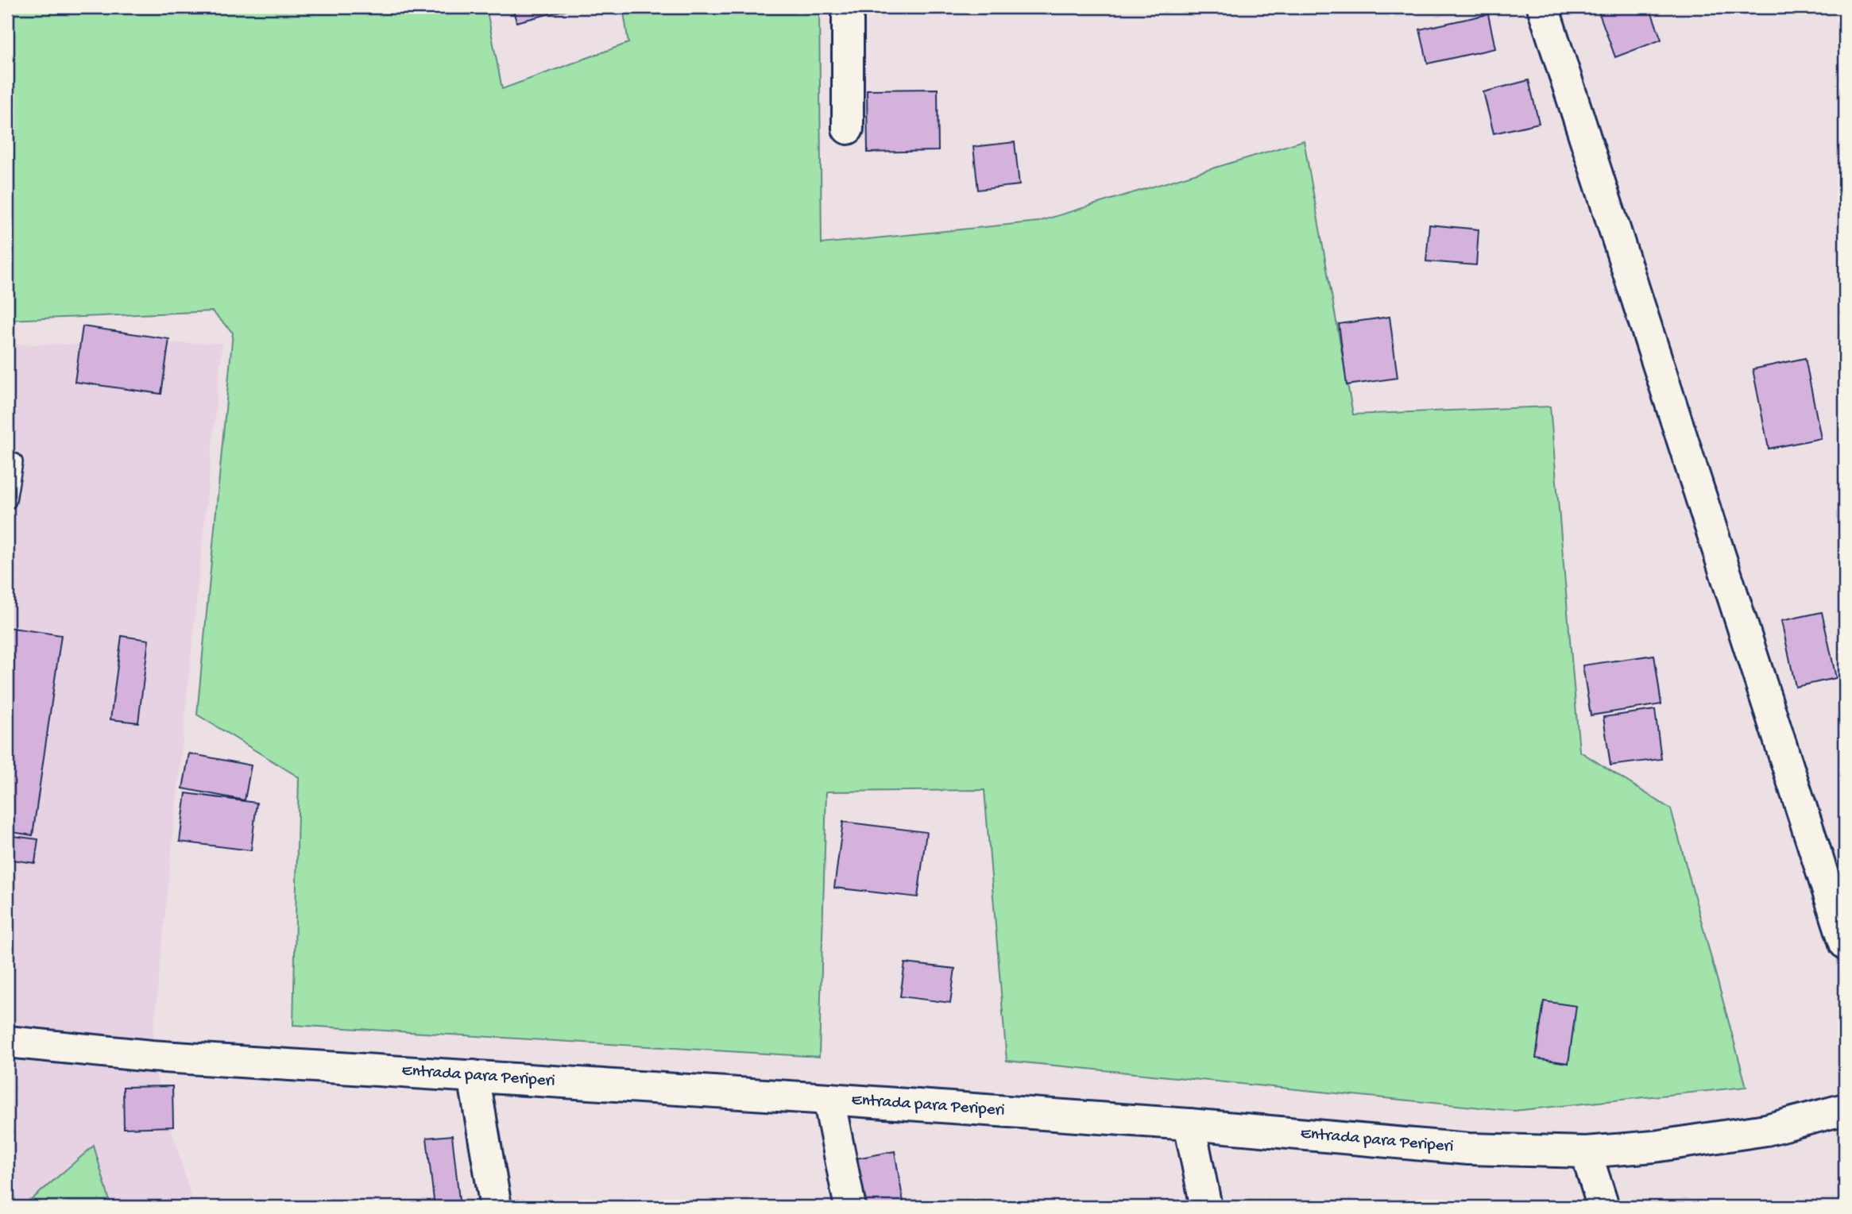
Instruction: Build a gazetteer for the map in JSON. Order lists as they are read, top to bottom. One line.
{"streets":{"main road":["Entrada para Periperi"]}}
